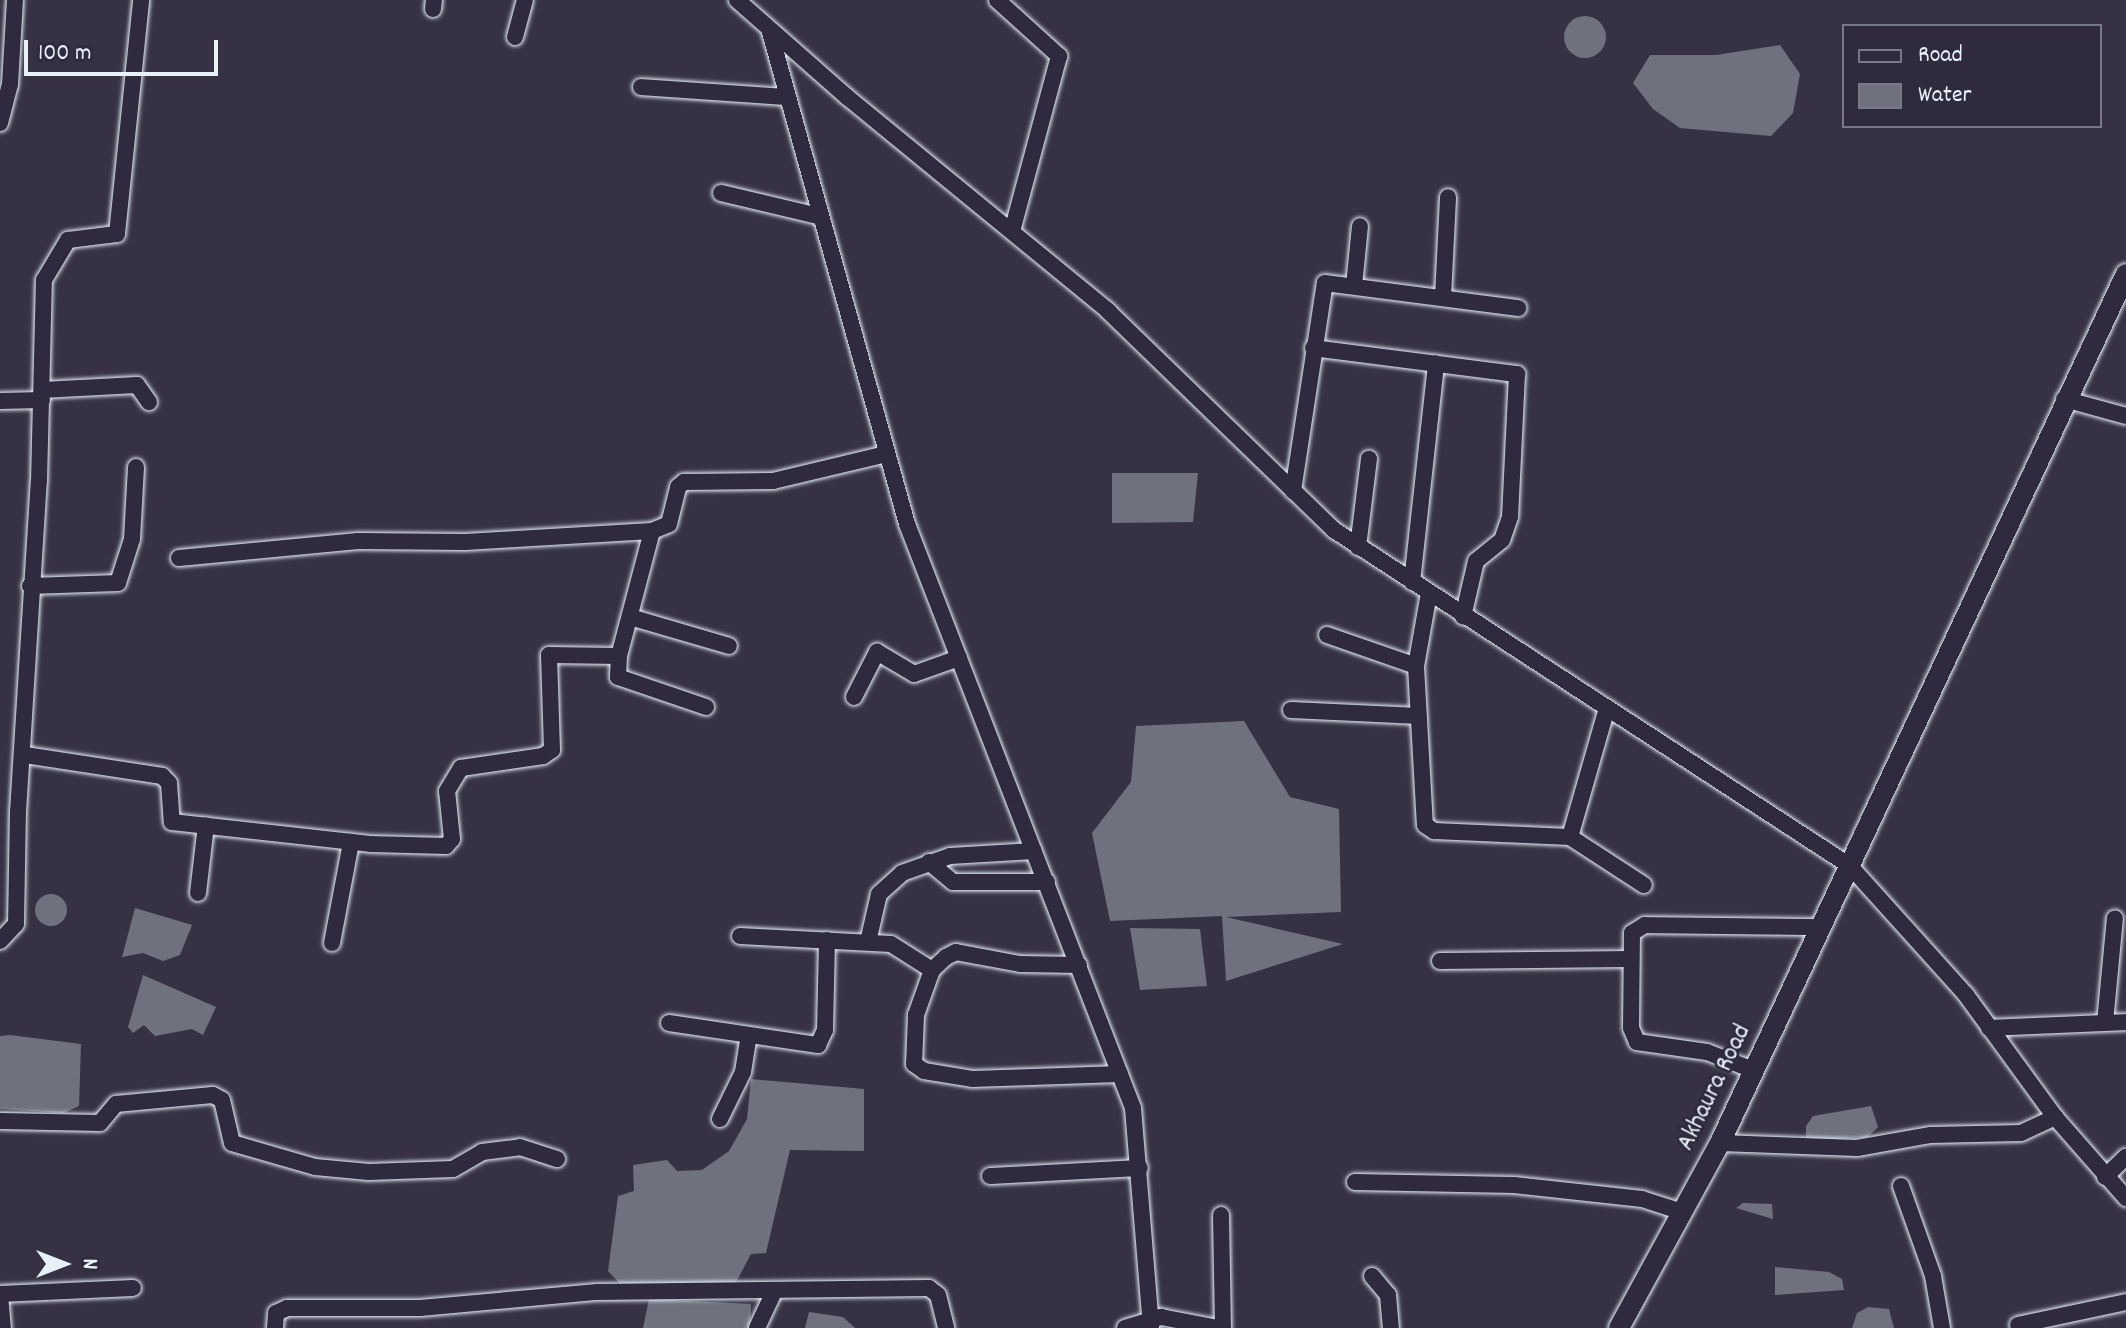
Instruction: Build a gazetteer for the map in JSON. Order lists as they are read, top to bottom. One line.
{"streets":{"main road":["Akhaura Road"]},"legend":["Road","Water"],"scale_bar":"100 m","north":"right"}
